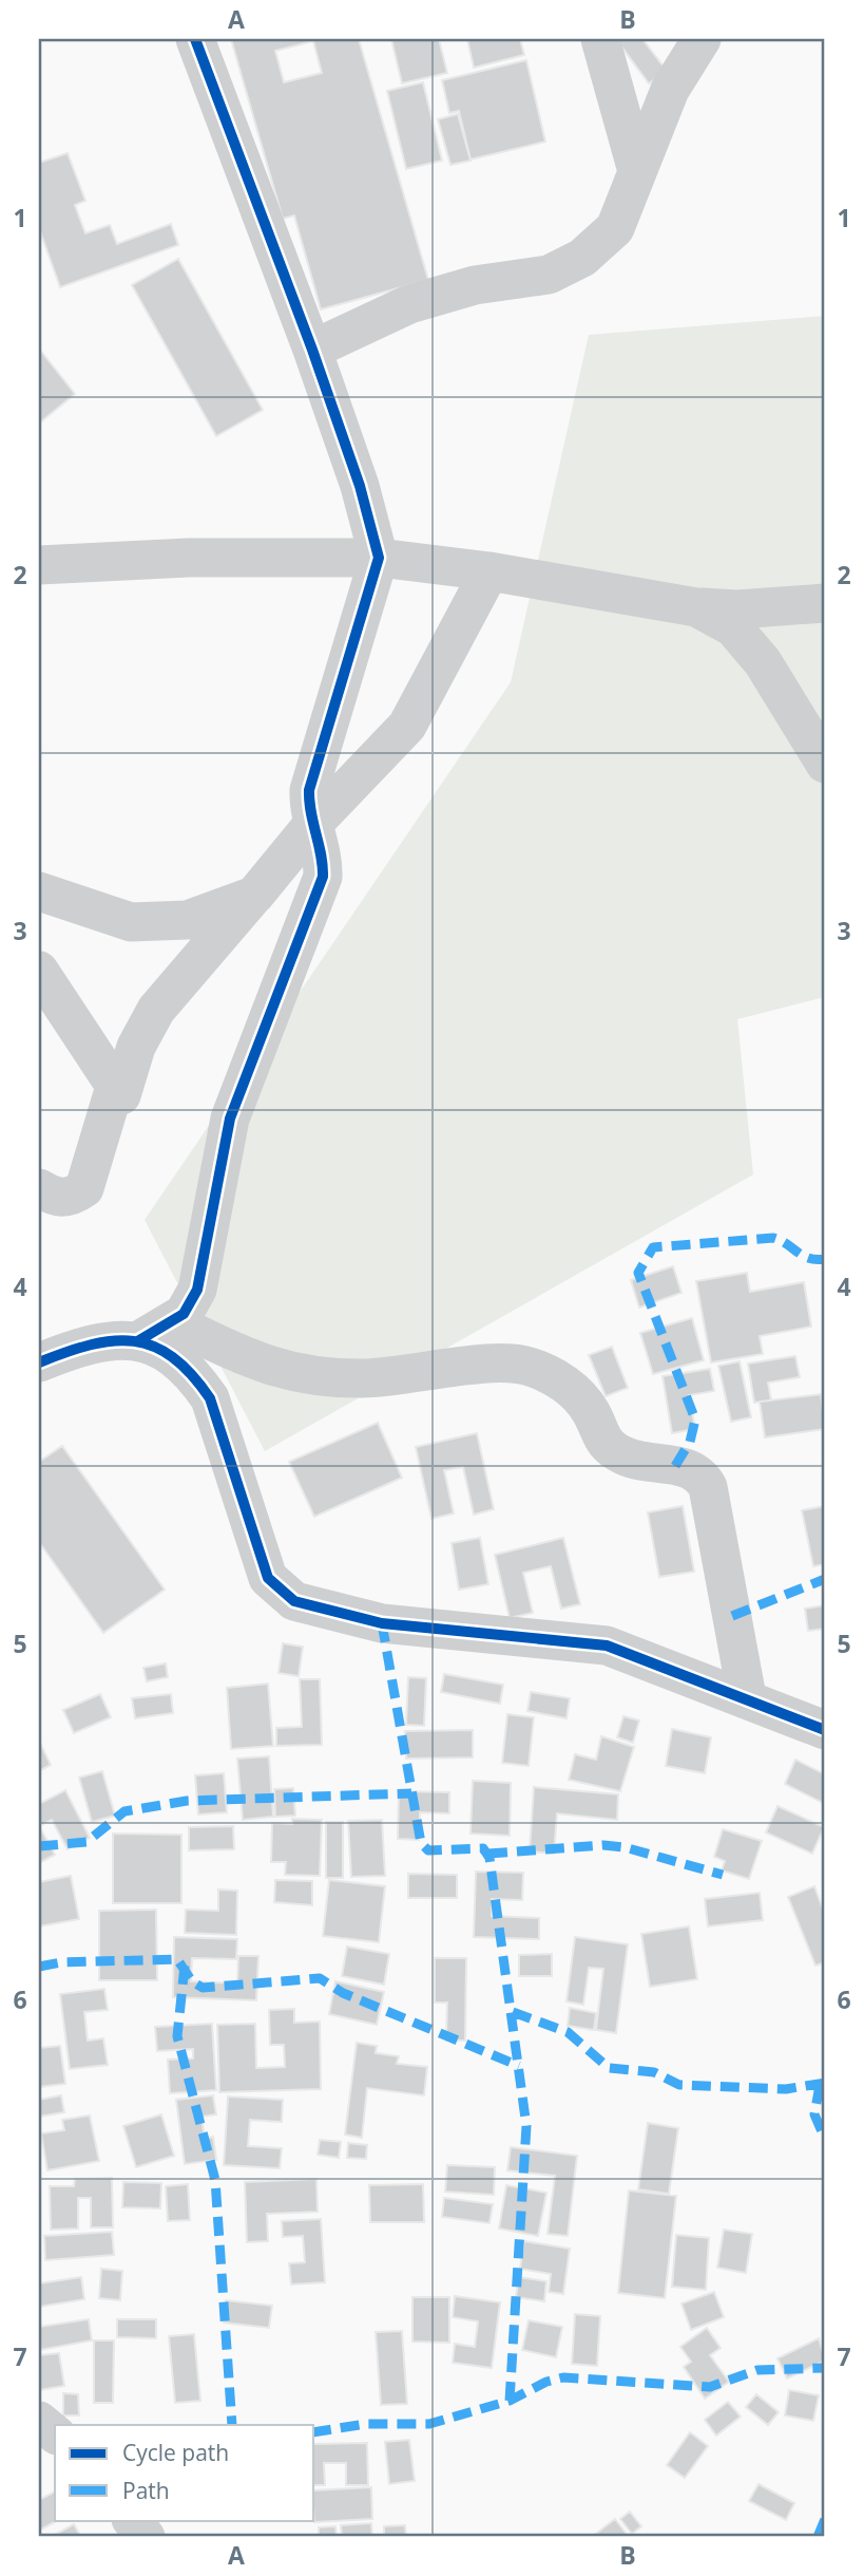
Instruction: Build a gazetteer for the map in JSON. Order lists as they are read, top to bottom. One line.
{"legend":["Cycle path","Path"],"grid":{"columns":["A","B"],"rows":["1","2","3","4","5","6","7"]}}
